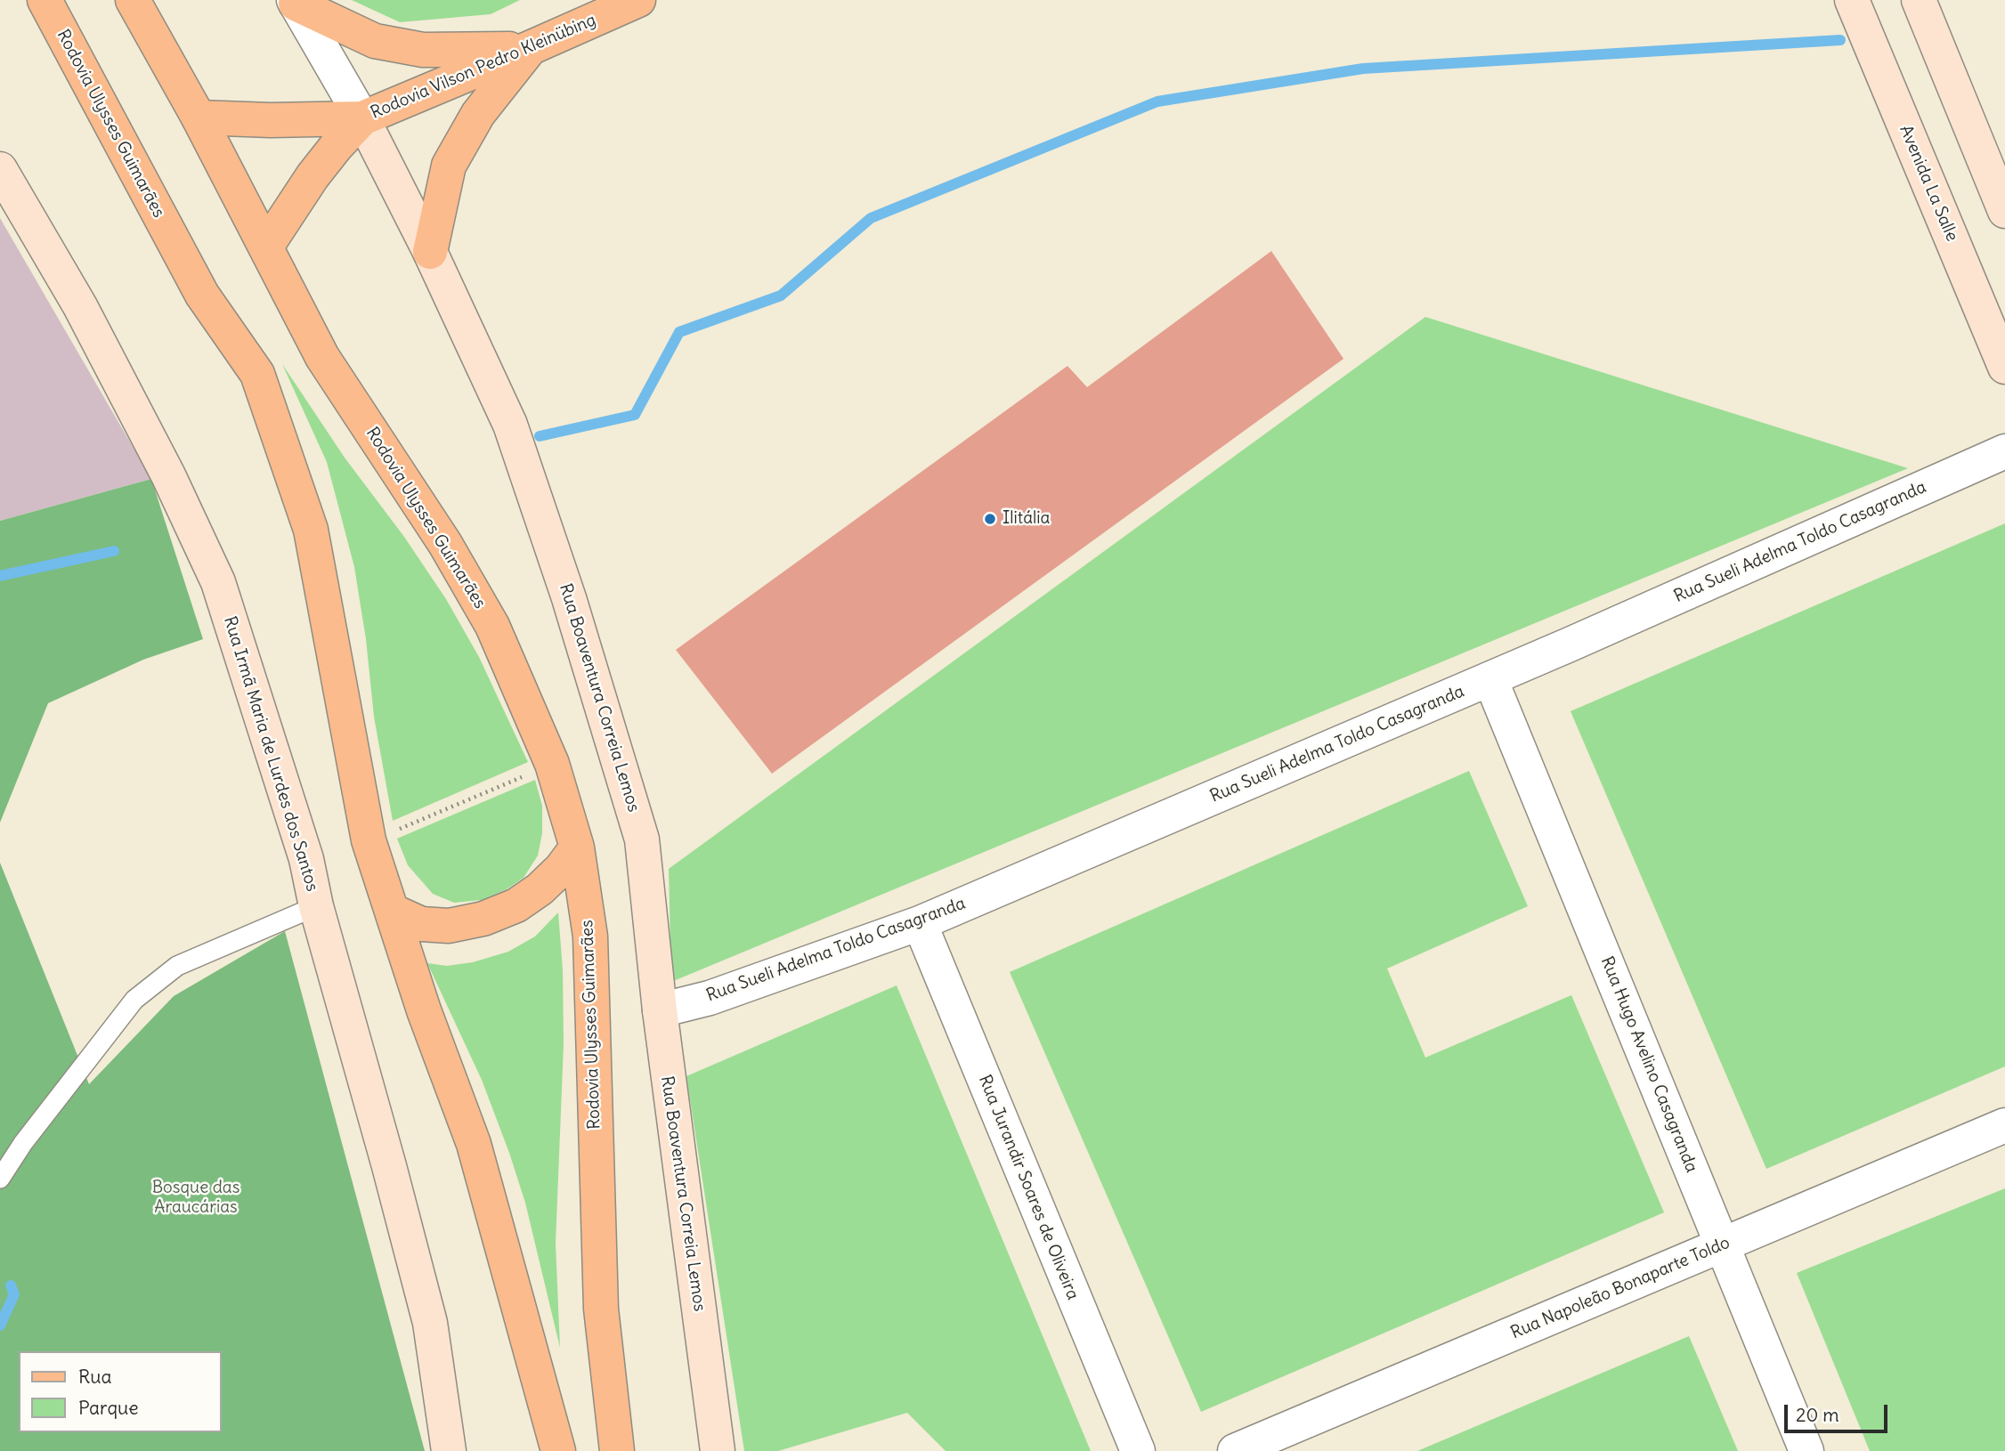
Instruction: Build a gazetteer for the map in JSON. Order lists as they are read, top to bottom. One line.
{"streets":{"main road":["Rodovia Vilson Pedro Kleinübing","Rodovia Ulysses Guimarães"],"street":["Avenida La Salle","Rua Sueli Adelma Toldo Casagranda","Rua Boaventura Correia Lemos","Rua Irmã Maria de Lurdes dos Santos","Rua Hugo Avelino Casagranda","Rua Jurandir Soares de Oliveira","Rua Napoleão Bonaparte Toldo"]},"crossings":[["Rodovia Vilson Pedro Kleinübing","Rodovia Ulysses Guimarães"],["Rodovia Vilson Pedro Kleinübing","Rua Boaventura Correia Lemos"],["Rua Sueli Adelma Toldo Casagranda","Rua Boaventura Correia Lemos"],["Rua Sueli Adelma Toldo Casagranda","Rua Hugo Avelino Casagranda"],["Rua Sueli Adelma Toldo Casagranda","Rua Jurandir Soares de Oliveira"],["Rua Hugo Avelino Casagranda","Rua Napoleão Bonaparte Toldo"]],"parks":["Bosque das Araucárias"],"places":["Ilitália"],"legend":["Rua","Parque"],"scale_bar":"20 m"}
